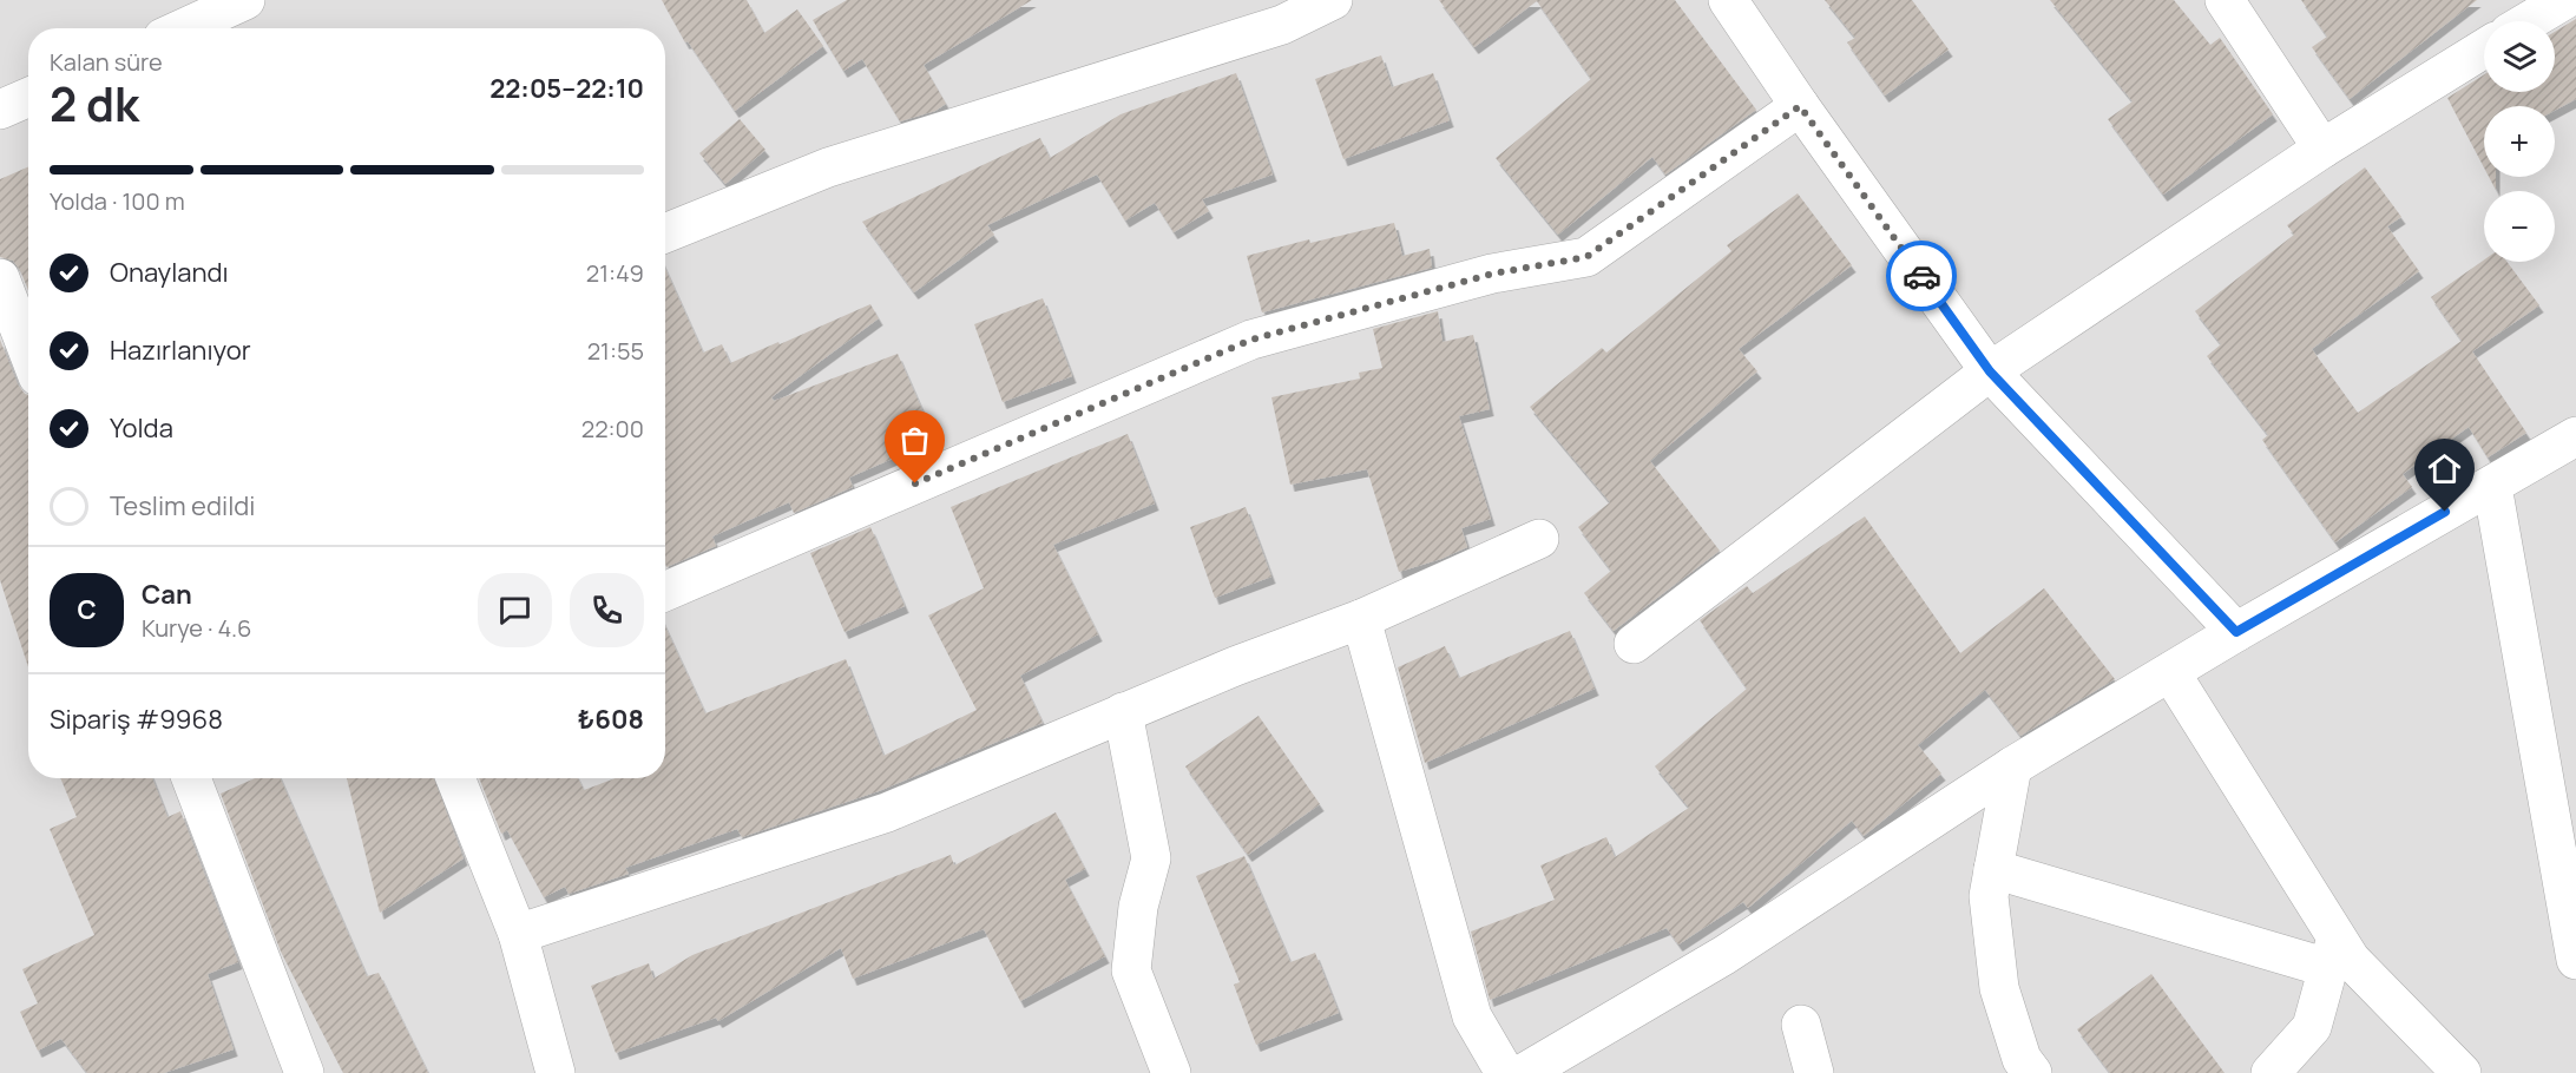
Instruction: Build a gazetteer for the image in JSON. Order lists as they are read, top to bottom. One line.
{"page":{"map_buttons":["+","−"],"heading":["2 dk","Kalan süre","22:05–22:10"],"panel":["Can","Kurye · 4.6","Sipariş #9968","₺608"],"bar":"Yolda · 100 m","list":[["Onaylandı","21:49"],["Hazırlanıyor","21:55"],["Yolda","22:00"],"Teslim edildi"],"round":"C"}}
